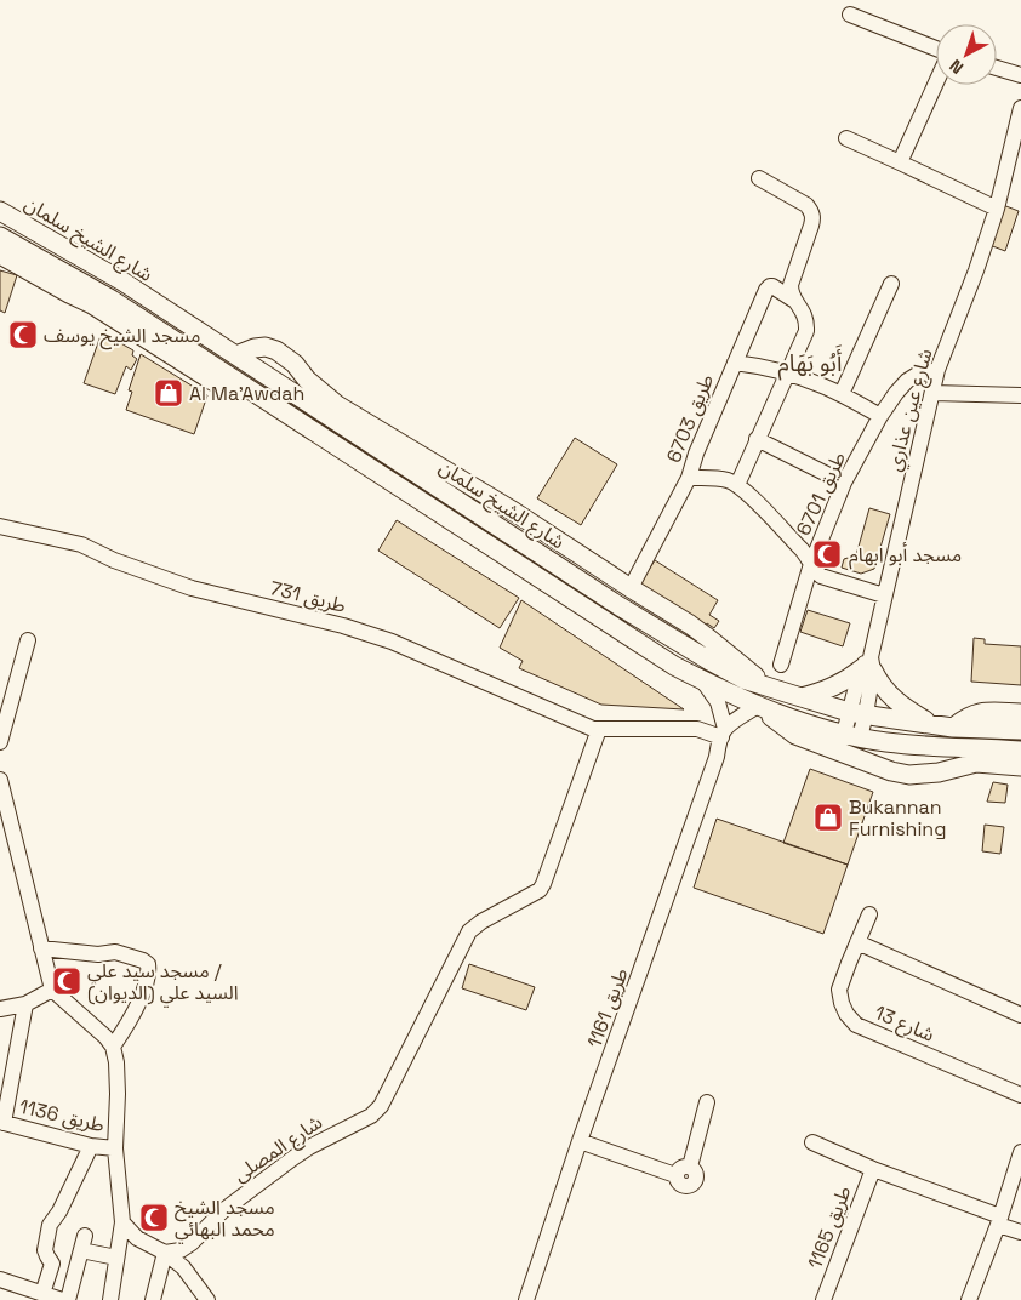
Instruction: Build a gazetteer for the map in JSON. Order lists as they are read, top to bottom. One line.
{"streets":{"main road":["شارع الشيخ سلمان"],"street":["شارع عين عذاري","طريق 6703","طريق 6701","طريق 731","طريق 1161","شارع 13","طريق 1136","شارع المصلى","طريق 1165"]},"crossings":[["شارع الشيخ سلمان","شارع عين عذاري"],["شارع عين عذاري","طريق 6701"],["طريق 731","شارع المصلى"]],"districts":["أَبُو بَهَام"],"places":{"mosque":["مسجد الشيخ يوسف","مسجد أبو ابهام","مسجد سيد علي / السيد علي (الديوان)","مسجد الشيخ محمد البهائي"],"shop":["Al Ma'Awdah","Bukannan Furnishing"]},"north":"bottom left"}
